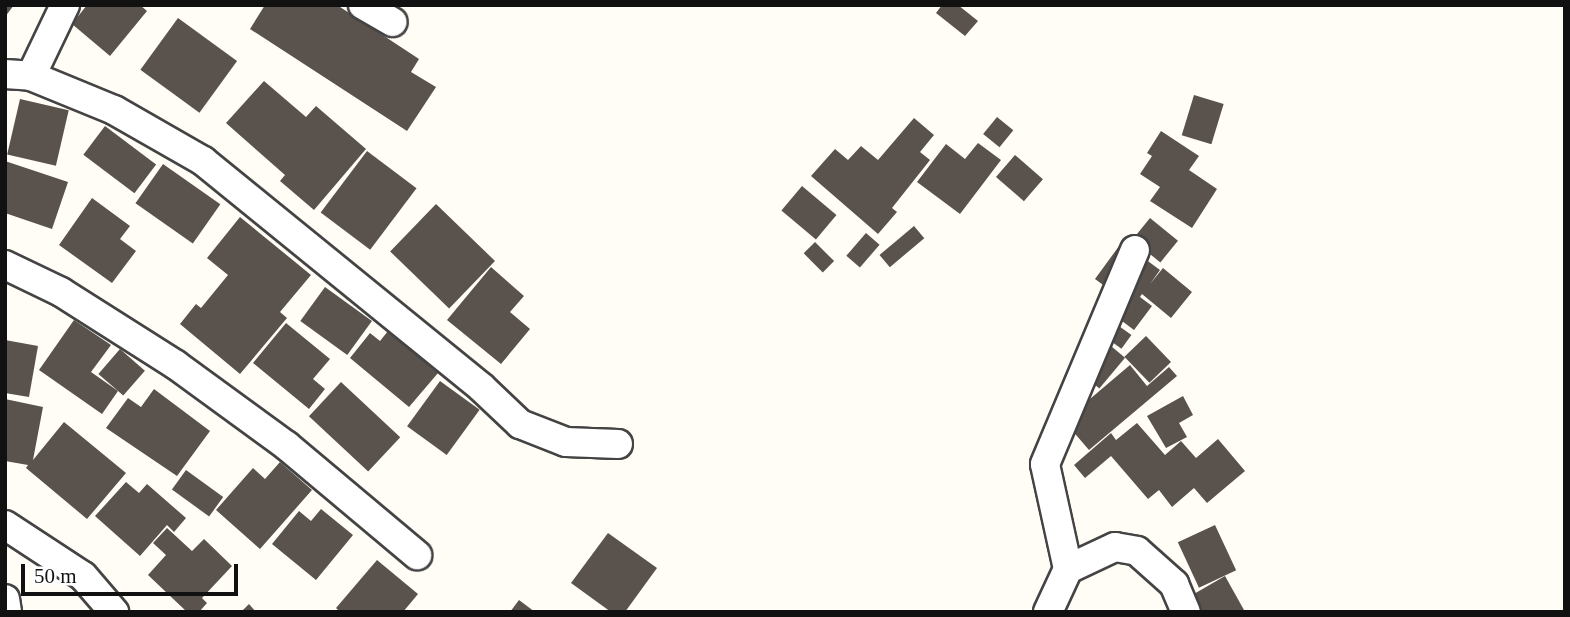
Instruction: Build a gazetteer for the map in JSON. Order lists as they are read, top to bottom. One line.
{"scale_bar":"50 m"}
